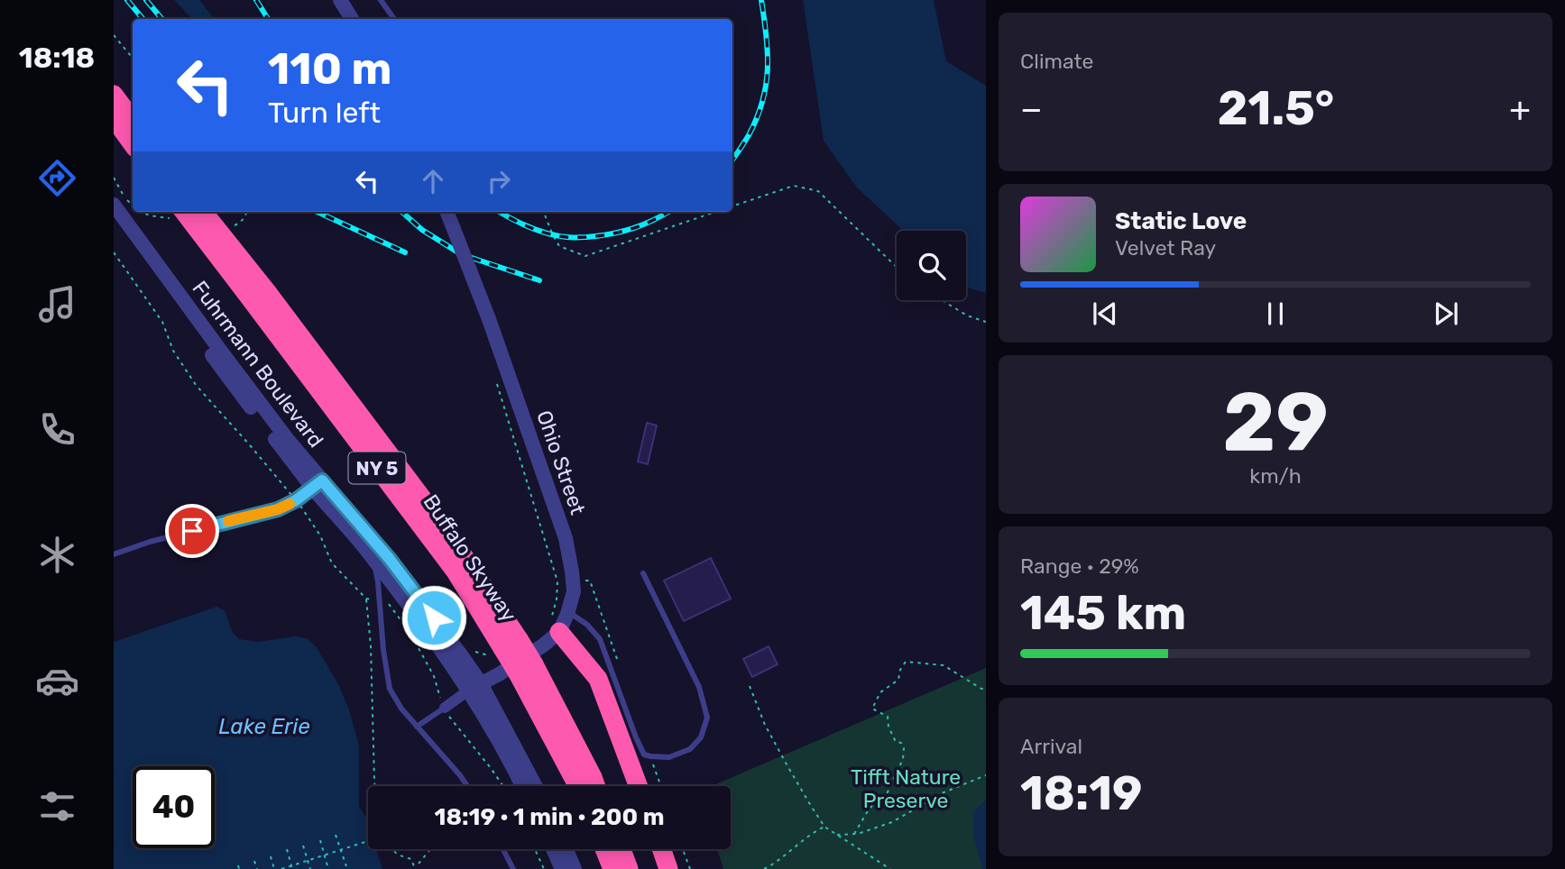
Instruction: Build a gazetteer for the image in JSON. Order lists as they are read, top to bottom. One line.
{"streets":{"highway":["NY 5","Buffalo Skyway"],"street":["Fuhrmann Boulevard","Ohio Street"]},"crossings":[["Fuhrmann Boulevard","Ohio Street"]],"water":["Lake Erie"],"parks":["Tifft Nature Preserve"],"page":{"tabs":"18:18","tile":["Climate",["29","km/h"],["Range · 29%","145 km"],["Arrival","18:19"]],"turn":["110 m","Turn left"],"heat":["−","21.5°","+"],"song":["Static Love","Velvet Ray"],"limit":"40","trip":"18:19 · 1 min · 200 m"}}
